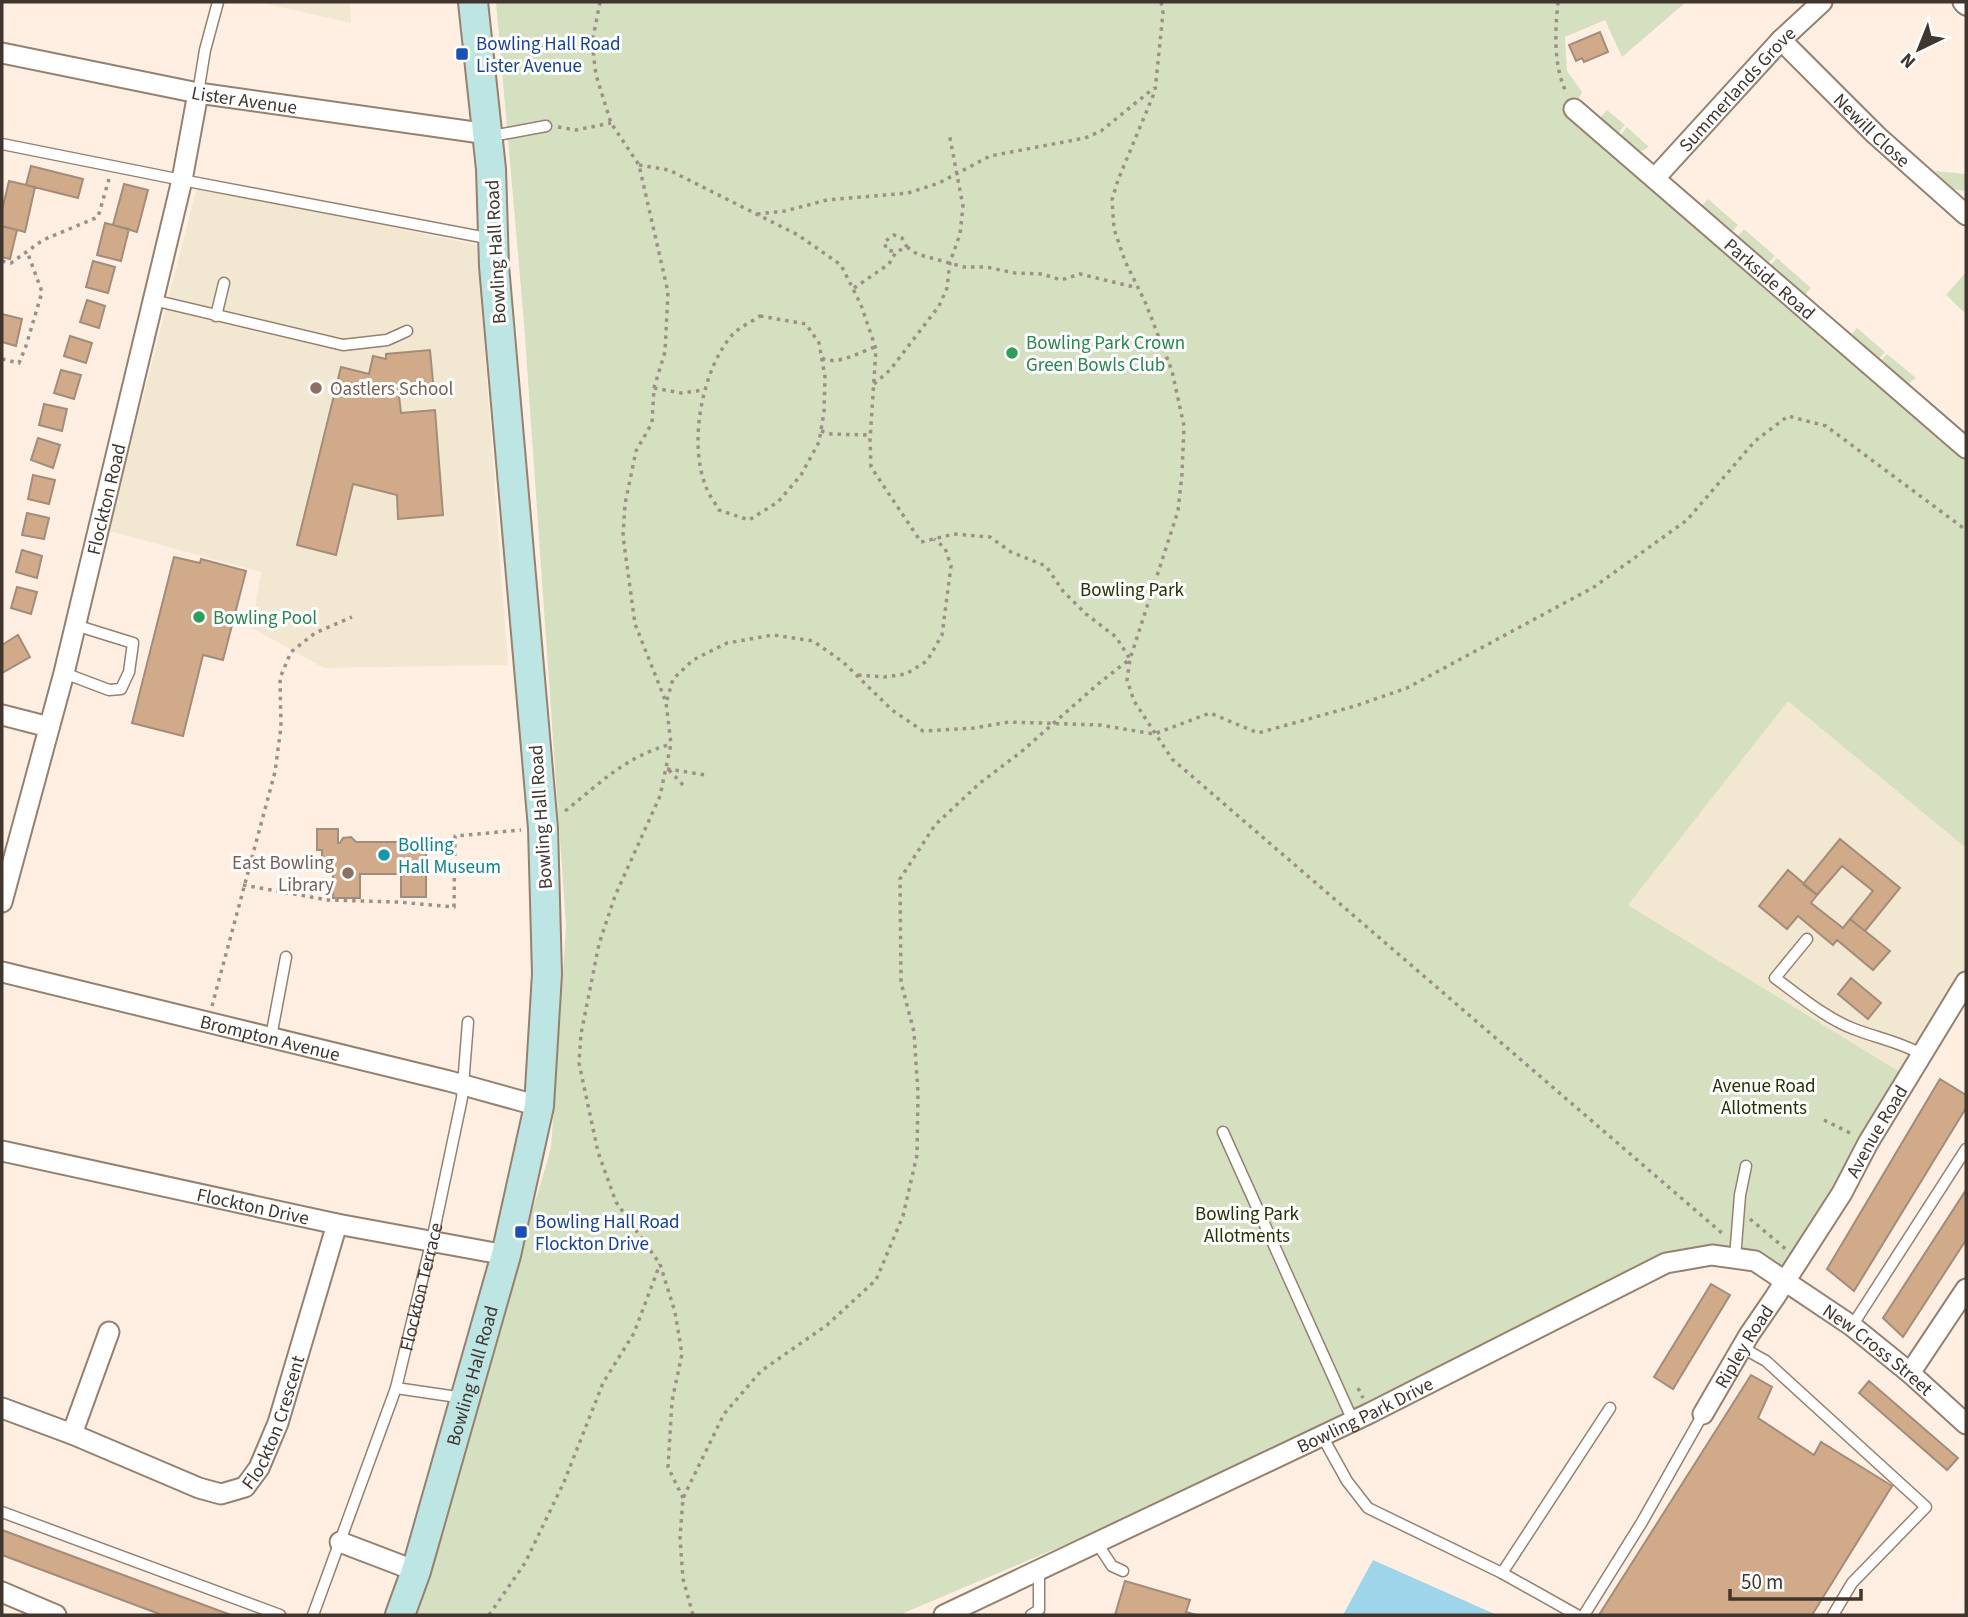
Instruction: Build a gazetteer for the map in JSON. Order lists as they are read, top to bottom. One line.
{"streets":{"street":["Summerlands Grove","Lister Avenue","Newill Close","Bowling Hall Road","Parkside Road","Flockton Road","Brompton Avenue","Avenue Road","Flockton Drive","Ripley Road","New Cross Street","Bowling Park Drive","Flockton Crescent"],"lane":["Flockton Terrace"]},"crossings":[["Summerlands Grove","Newill Close"],["Summerlands Grove","Parkside Road"],["Lister Avenue","Bowling Hall Road"],["Lister Avenue","Flockton Road"],["Bowling Hall Road","Brompton Avenue"],["Bowling Hall Road","Flockton Drive"],["Brompton Avenue","Flockton Terrace"],["Avenue Road","Ripley Road"],["Avenue Road","New Cross Street"],["Avenue Road","Bowling Park Drive"],["Flockton Drive","Flockton Terrace"],["Flockton Drive","Flockton Crescent"],["Ripley Road","New Cross Street"],["Ripley Road","Bowling Park Drive"],["New Cross Street","Bowling Park Drive"]],"parks":["Bowling Park","Avenue Road Allotments","Bowling Park Allotments"],"places":{"transit":["Bowling Hall Road Lister Avenue","Bowling Hall Road Flockton Drive"],"other":["Bowling Park Crown Green Bowls Club","Oastlers School","Bowling Pool","Bolling Hall Museum","East Bowling Library"]},"scale_bar":"50 m","north":"bottom left"}
